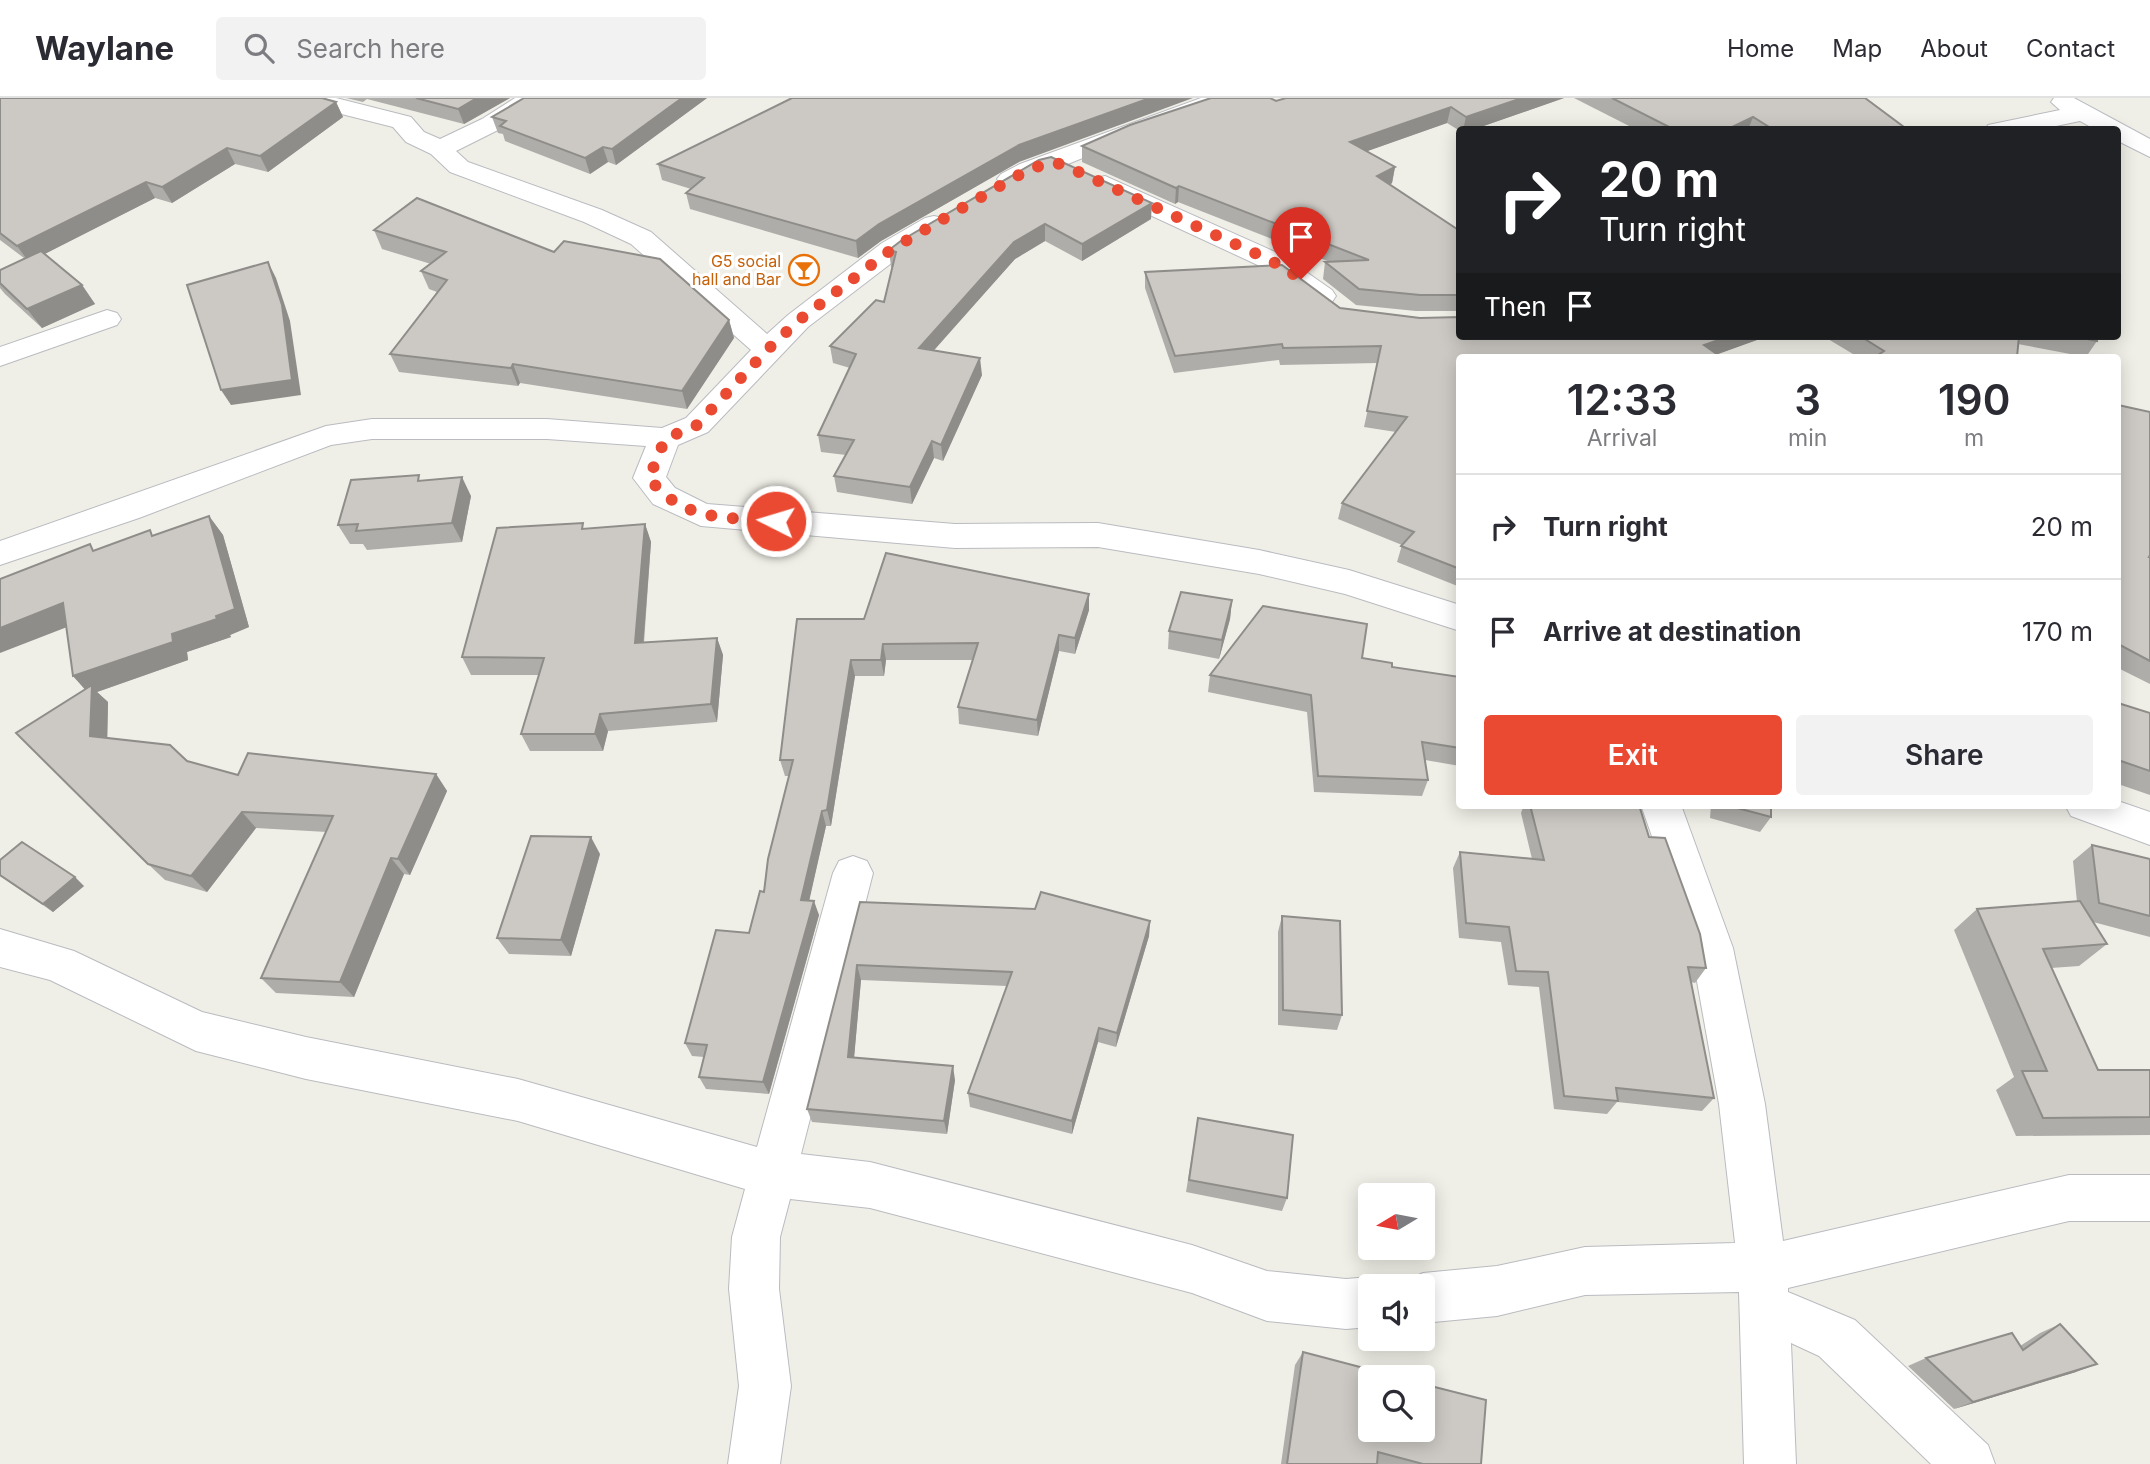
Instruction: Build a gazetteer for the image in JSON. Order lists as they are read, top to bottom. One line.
{"places":{"bar":["G5 social hall and Bar"]},"north":"left","page":{"header":"Waylane","search":"Search here","nav":["Home","Map","About","Contact"],"turn":["20 m","Turn right"],"then":"Then","eta":["12:33","Arrival","3","min","190","m"],"list":[{"name":"Turn right","value":"20 m"},{"name":"Arrive at destination","value":"170 m"}],"buttons":["Exit","Share"]}}
